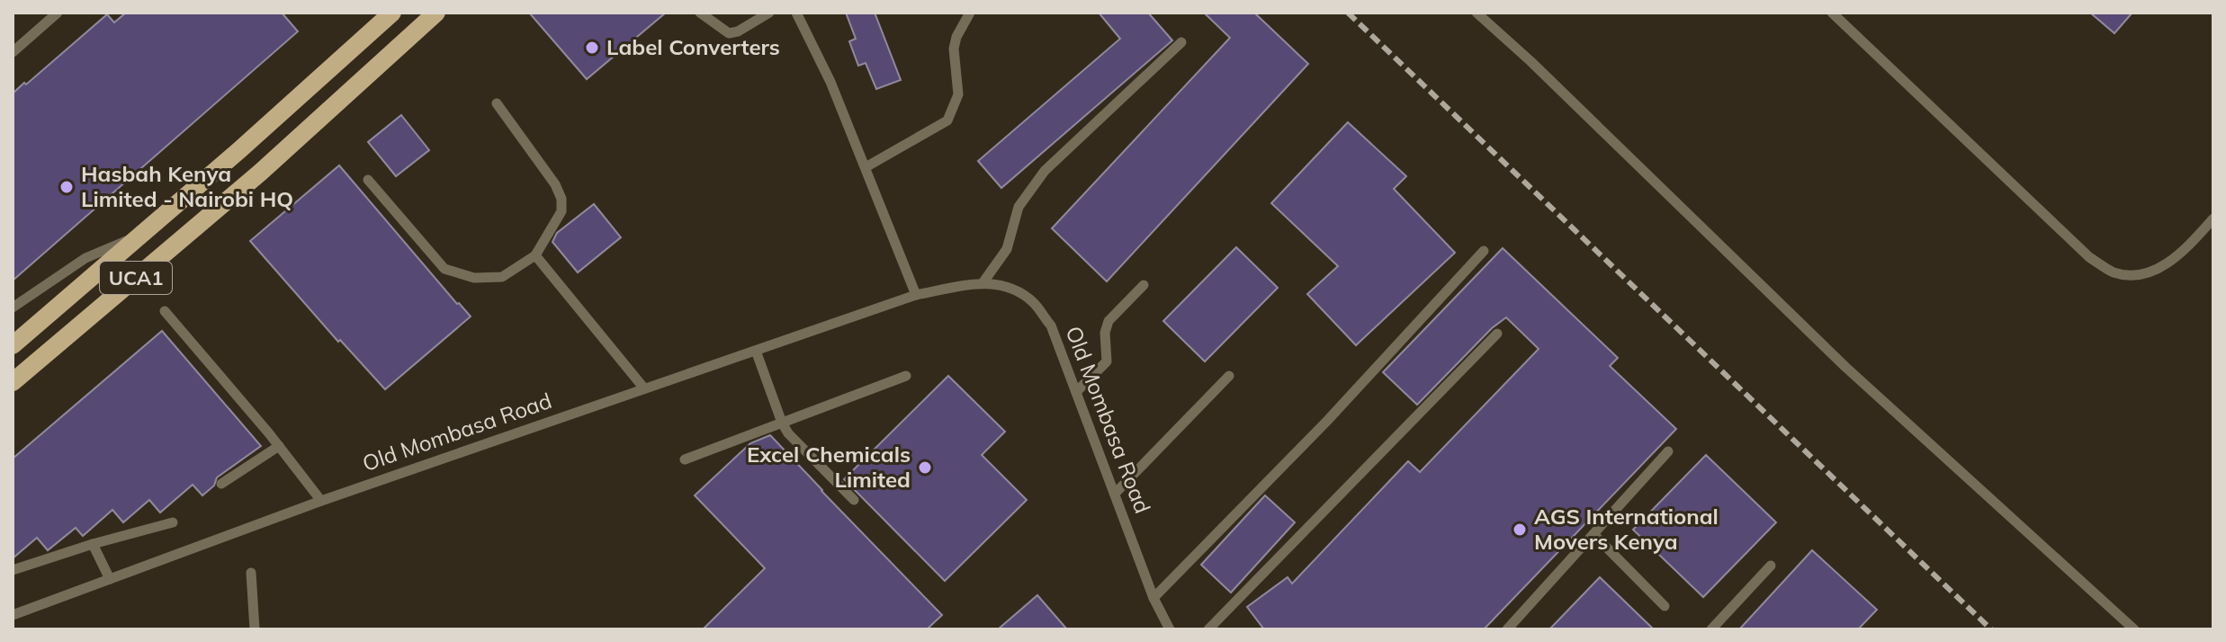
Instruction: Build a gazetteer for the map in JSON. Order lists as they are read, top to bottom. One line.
{"streets":{"main road":["UCA1"],"lane":["Old Mombasa Road"]},"places":["Label Converters","Hasbah Kenya Limited - Nairobi HQ","Excel Chemicals Limited","AGS International Movers Kenya"]}
